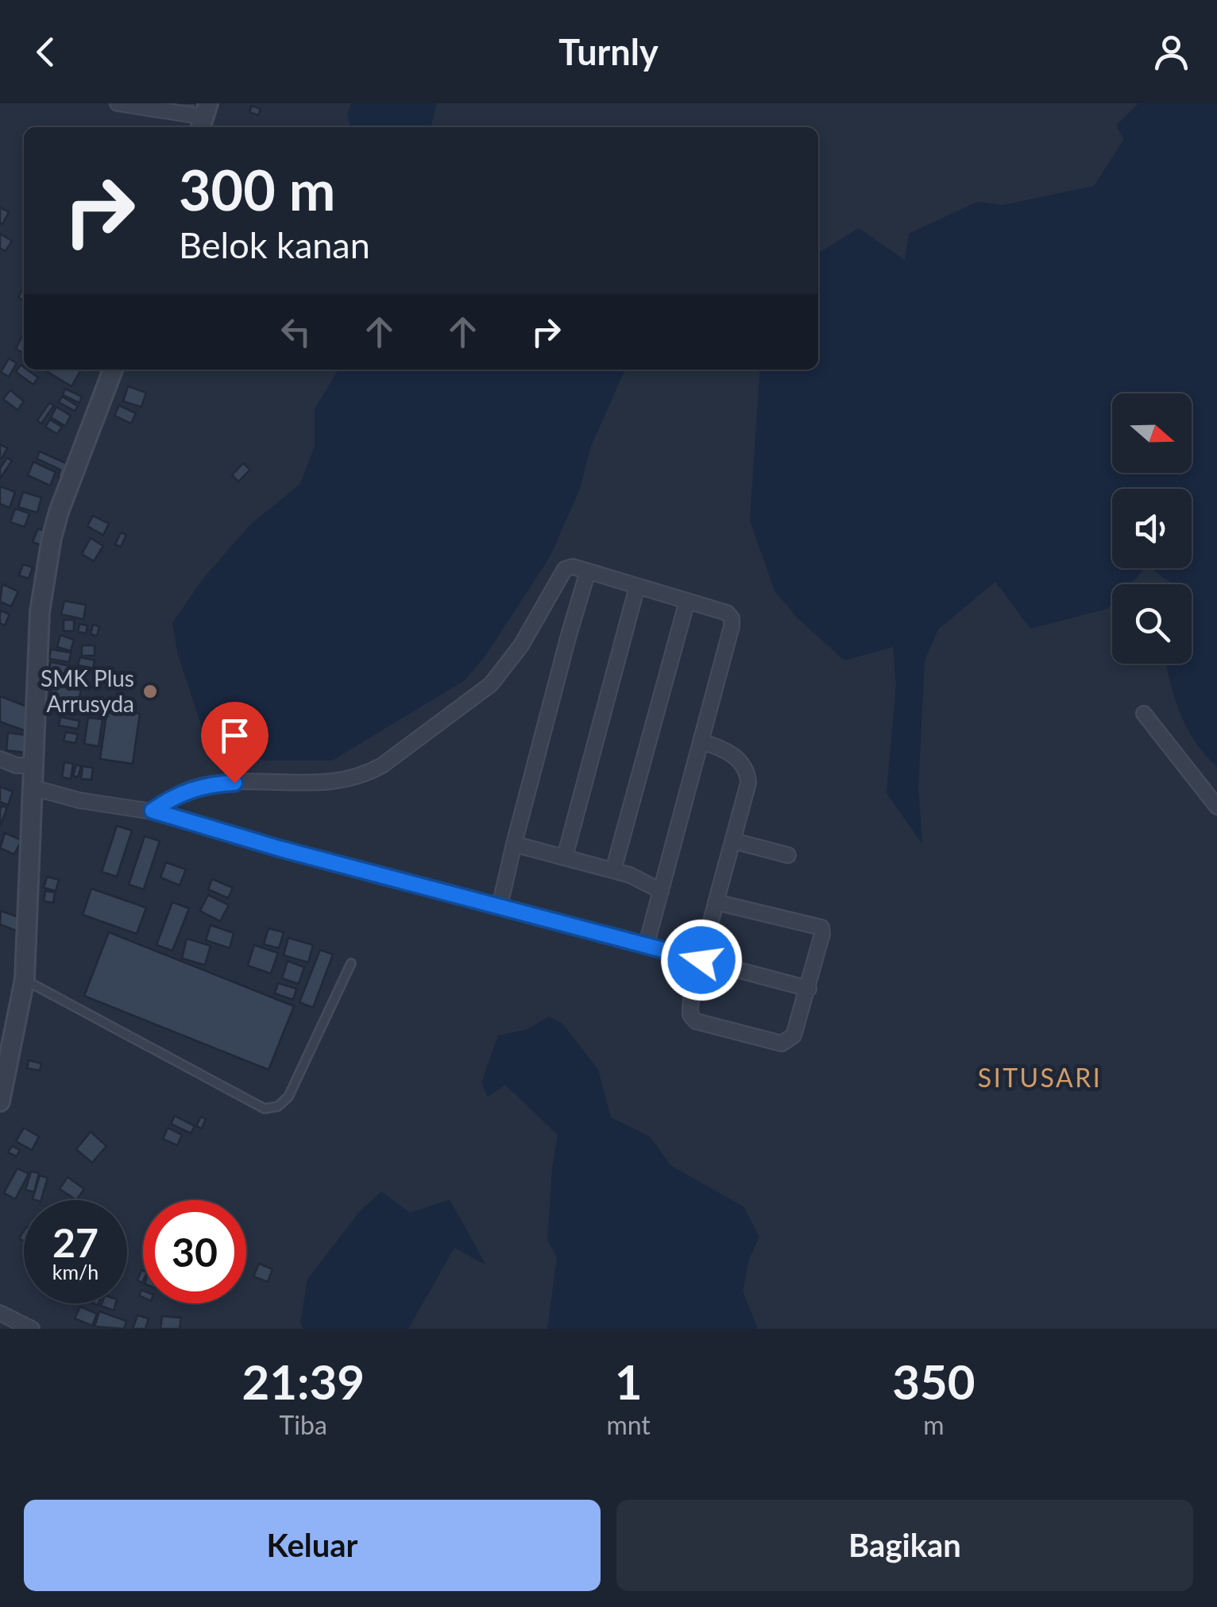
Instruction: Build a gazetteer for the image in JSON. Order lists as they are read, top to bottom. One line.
{"districts":["SITUSARI"],"places":["SMK Plus Arrusyda"],"north":"right","page":{"header":"Turnly","turn":["300 m","Belok kanan"],"speed":"27 km/h","limit":"30","eta":["21:39","Tiba","1","mnt","350","m"],"buttons":["Keluar","Bagikan"]}}
